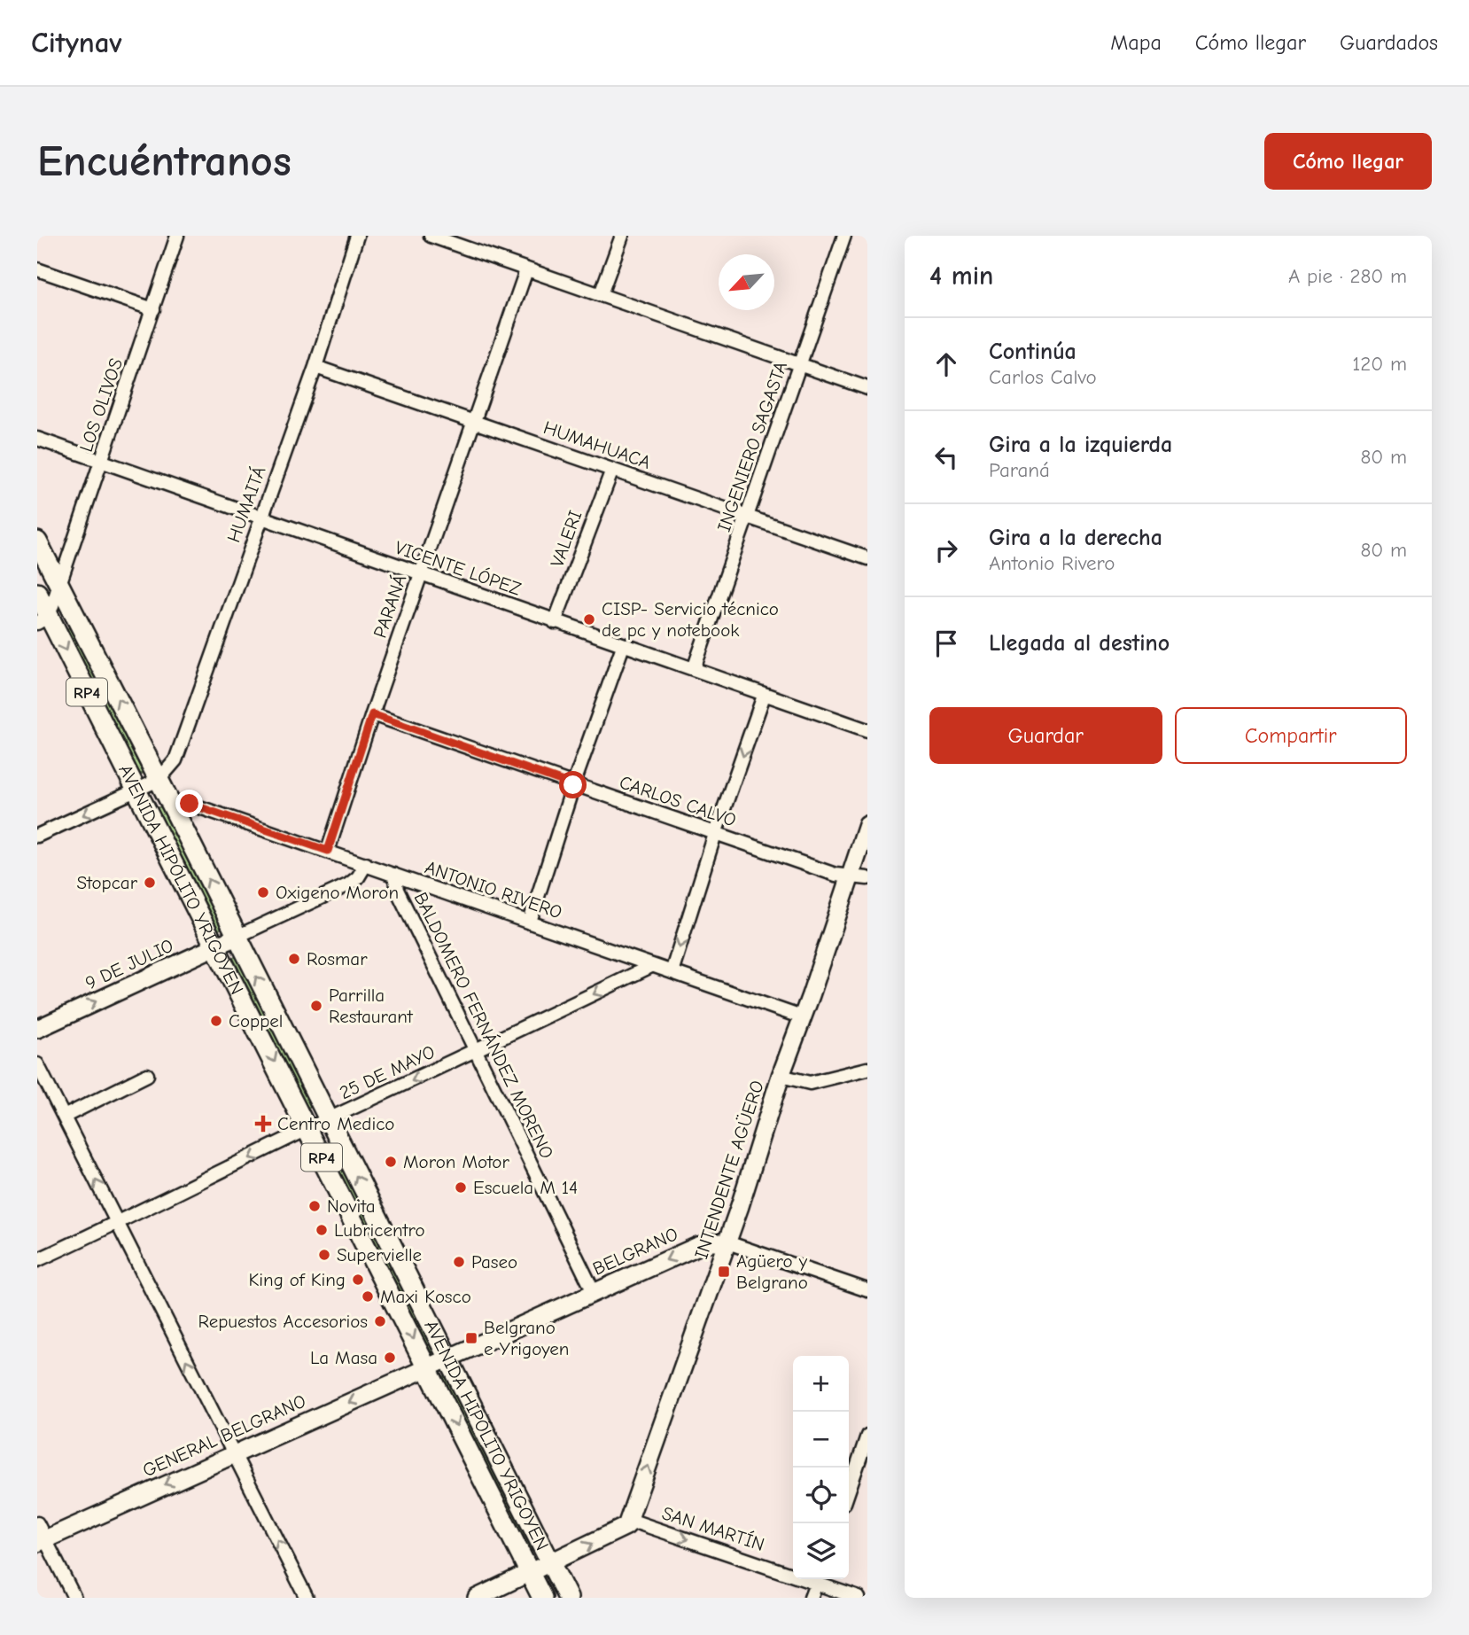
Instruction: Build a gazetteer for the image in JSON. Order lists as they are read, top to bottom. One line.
{"streets":{"main road":["RP4","AVENIDA HIPÓLITO YRIGOYEN"],"street":["LOS OLIVOS","HUMAHUACA","INGENIERO SAGASTA","HUMAITÁ","VALERI","VICENTE LÓPEZ","PARANÁ","CARLOS CALVO","ANTONIO RIVERO","9 DE JULIO","BALDOMERO FERNÁNDEZ MORENO","25 DE MAYO","INTENDENTE AGÜERO","BELGRANO","GENERAL BELGRANO","SAN MARTÍN"]},"crossings":[["LOS OLIVOS","VICENTE LÓPEZ"],["LOS OLIVOS","AVENIDA HIPÓLITO YRIGOYEN"],["HUMAHUACA","INGENIERO SAGASTA"],["HUMAHUACA","HUMAITÁ"],["HUMAHUACA","VALERI"],["HUMAHUACA","PARANÁ"],["INGENIERO SAGASTA","VICENTE LÓPEZ"],["HUMAITÁ","VICENTE LÓPEZ"],["HUMAITÁ","AVENIDA HIPÓLITO YRIGOYEN"],["VALERI","VICENTE LÓPEZ"],["VICENTE LÓPEZ","PARANÁ"],["PARANÁ","CARLOS CALVO"],["PARANÁ","ANTONIO RIVERO"],["CARLOS CALVO","INTENDENTE AGÜERO"],["AVENIDA HIPÓLITO YRIGOYEN","ANTONIO RIVERO"],["AVENIDA HIPÓLITO YRIGOYEN","9 DE JULIO"],["AVENIDA HIPÓLITO YRIGOYEN","25 DE MAYO"],["AVENIDA HIPÓLITO YRIGOYEN","BELGRANO"],["AVENIDA HIPÓLITO YRIGOYEN","GENERAL BELGRANO"],["ANTONIO RIVERO","9 DE JULIO"],["ANTONIO RIVERO","BALDOMERO FERNÁNDEZ MORENO"],["ANTONIO RIVERO","25 DE MAYO"],["ANTONIO RIVERO","INTENDENTE AGÜERO"],["BALDOMERO FERNÁNDEZ MORENO","25 DE MAYO"],["BALDOMERO FERNÁNDEZ MORENO","BELGRANO"],["INTENDENTE AGÜERO","BELGRANO"],["INTENDENTE AGÜERO","SAN MARTÍN"],["BELGRANO","GENERAL BELGRANO"]],"one_way":["25 DE MAYO","INTENDENTE AGÜERO","GENERAL BELGRANO","SAN MARTÍN"],"places":{"other":["CISP- Servicio técnico de pc y notebook","Stopcar","Oxigeno Moron","Rosmar","Parrilla Restaurant","Coppel","Moron Motor","Escuela M 14","Novita","Lubricentro","Supervielle","Paseo","King of King","Maxi Kosco","Repuestos Accesorios","La Masa"],"health":["Centro Medico"],"transit":["Agüero y Belgrano","Belgrano e Yrigoyen"]},"north":"bottom left","page":{"header":"Citynav","nav":["Mapa","Cómo llegar","Guardados"],"buttons":["Cómo llegar",["Guardar","Compartir"]],"title":"Encuéntranos","heading":["4 min","A pie · 280 m"],"list":[["Continúa","Carlos Calvo","120 m"],["Gira a la izquierda","Paraná","80 m"],["Gira a la derecha","Antonio Rivero","80 m"],"Llegada al destino"],"map_buttons":["+","−"]}}
